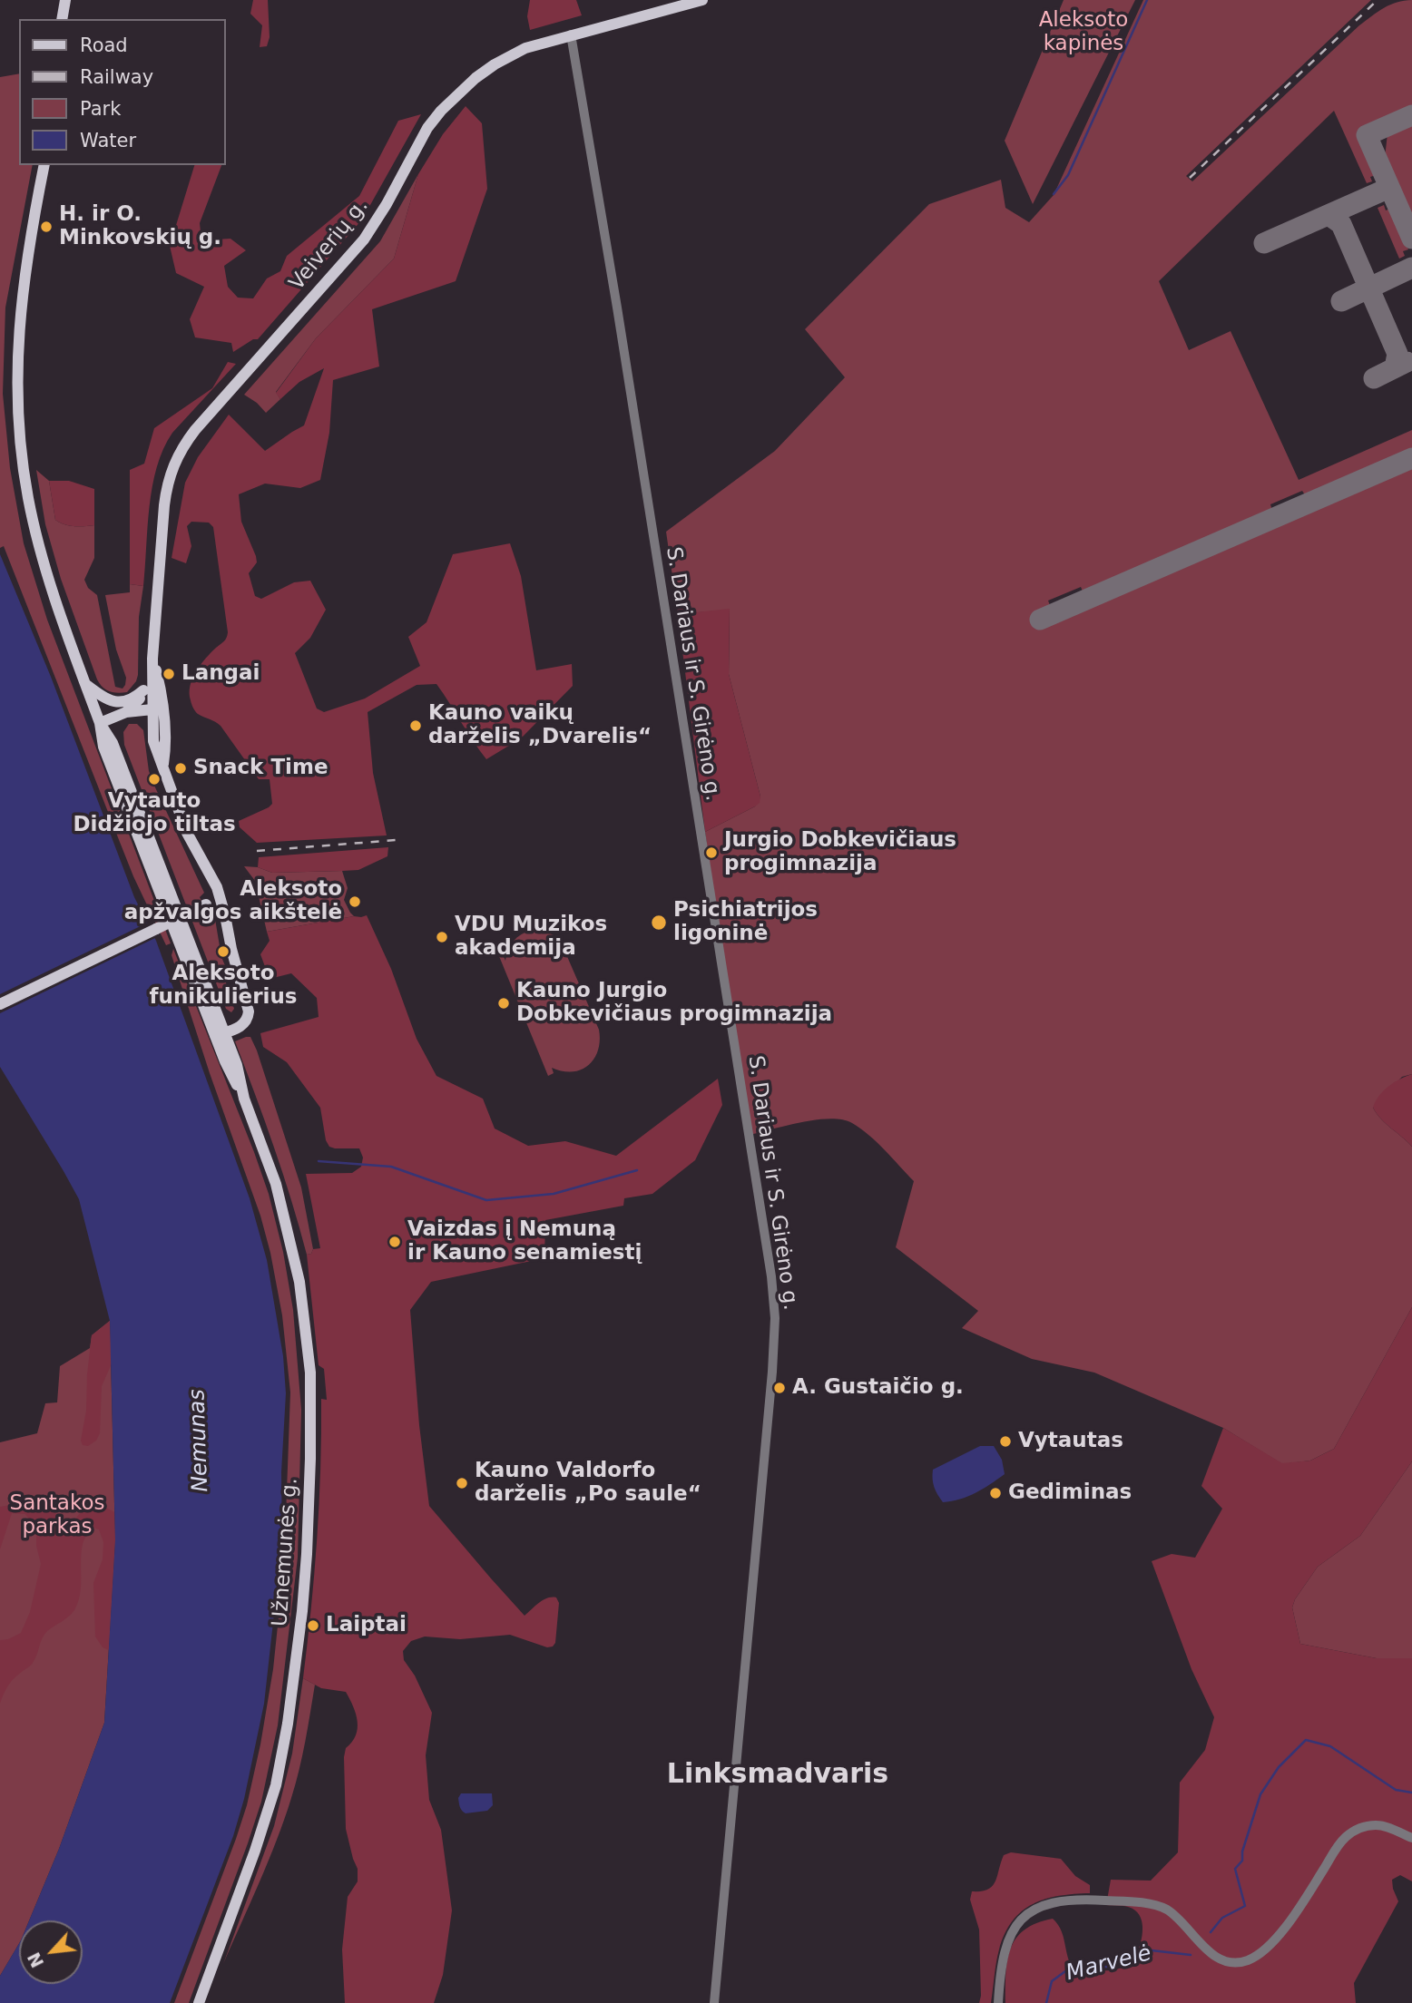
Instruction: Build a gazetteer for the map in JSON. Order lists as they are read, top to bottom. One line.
{"streets":{"main road":["Veiverių g.","Užnemunės g."],"street":["S. Dariaus ir S. Girėno g."]},"crossings":[["Veiverių g.","S. Dariaus ir S. Girėno g."]],"districts":["Linksmadvaris"],"water":["Nemunas","Marvelė"],"parks":["Aleksoto kapinės","Santakos parkas"],"places":["H. ir O. Minkovskių g.","Langai","Kauno vaikų darželis „Dvarelis“","Snack Time","Vytauto Didžiojo tiltas","Jurgio Dobkevičiaus progimnazija","Aleksoto apžvalgos aikštelė","Psichiatrijos ligoninė","VDU Muzikos akademija","Aleksoto funikulierius","Kauno Jurgio Dobkevičiaus progimnazija","Vaizdas į Nemuną ir Kauno senamiestį","A. Gustaičio g.","Vytautas","Kauno Valdorfo darželis „Po saule“","Gediminas","Laiptai"],"legend":["Road","Railway","Park","Water"],"north":"bottom left"}
